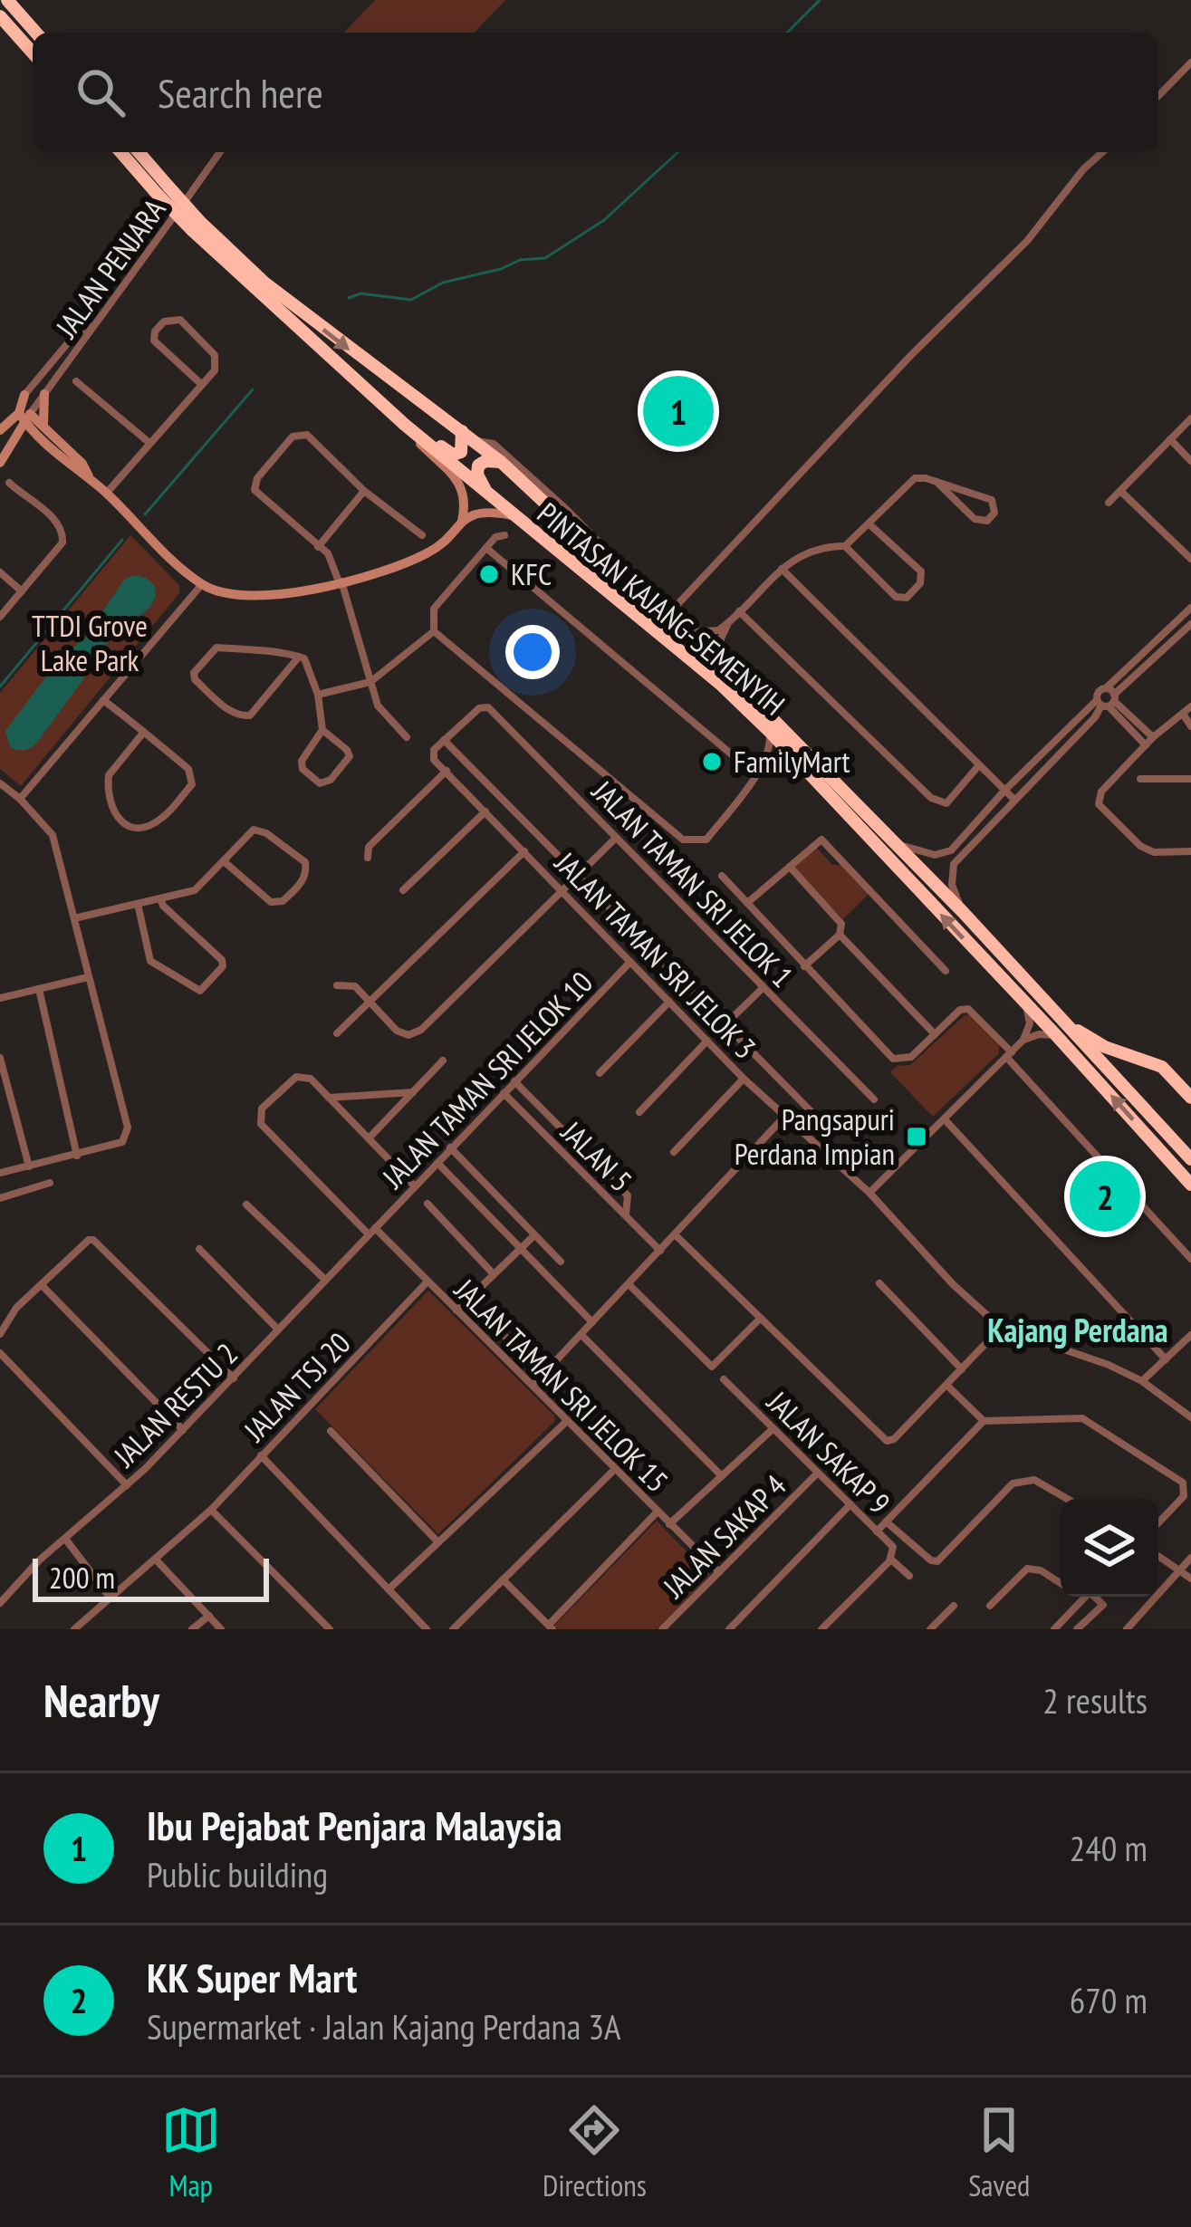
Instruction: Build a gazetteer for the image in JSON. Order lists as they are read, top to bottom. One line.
{"streets":{"highway":["PINTASAN KAJANG-SEMENYIH"],"street":["JALAN PENJARA","JALAN TAMAN SRI JELOK 1","JALAN TAMAN SRI JELOK 3","JALAN TAMAN SRI JELOK 10","JALAN 5","JALAN TAMAN SRI JELOK 15","JALAN TSJ 20","JALAN RESTU 2","JALAN SAKAP 9","JALAN SAKAP 4"]},"crossings":[["JALAN TAMAN SRI JELOK 1","JALAN TAMAN SRI JELOK 3"],["JALAN TAMAN SRI JELOK 3","JALAN TAMAN SRI JELOK 10"],["JALAN TAMAN SRI JELOK 10","JALAN 5"],["JALAN TAMAN SRI JELOK 10","JALAN TAMAN SRI JELOK 15"],["JALAN TAMAN SRI JELOK 10","JALAN RESTU 2"],["JALAN TAMAN SRI JELOK 15","JALAN TSJ 20"],["JALAN TAMAN SRI JELOK 15","JALAN RESTU 2"],["JALAN TAMAN SRI JELOK 15","JALAN SAKAP 4"],["JALAN SAKAP 9","JALAN SAKAP 4"]],"districts":["Kajang Perdana"],"parks":["TTDI Grove Lake Park"],"places":{"other":["KFC","FamilyMart"],"transit":["Pangsapuri Perdana Impian"]},"scale_bar":"200 m","page":{"search":"Search here","pins":["1","2"],"scale":"200 m","heading":["Nearby","2 results"],"list":[{"mark":"1","name":"Ibu Pejabat Penjara Malaysia","note":"Public building","value":"240 m"},{"mark":"2","name":"KK Super Mart","note":"Supermarket · Jalan Kajang Perdana 3A","value":"670 m"}],"nav":["Map","Directions","Saved"]}}
